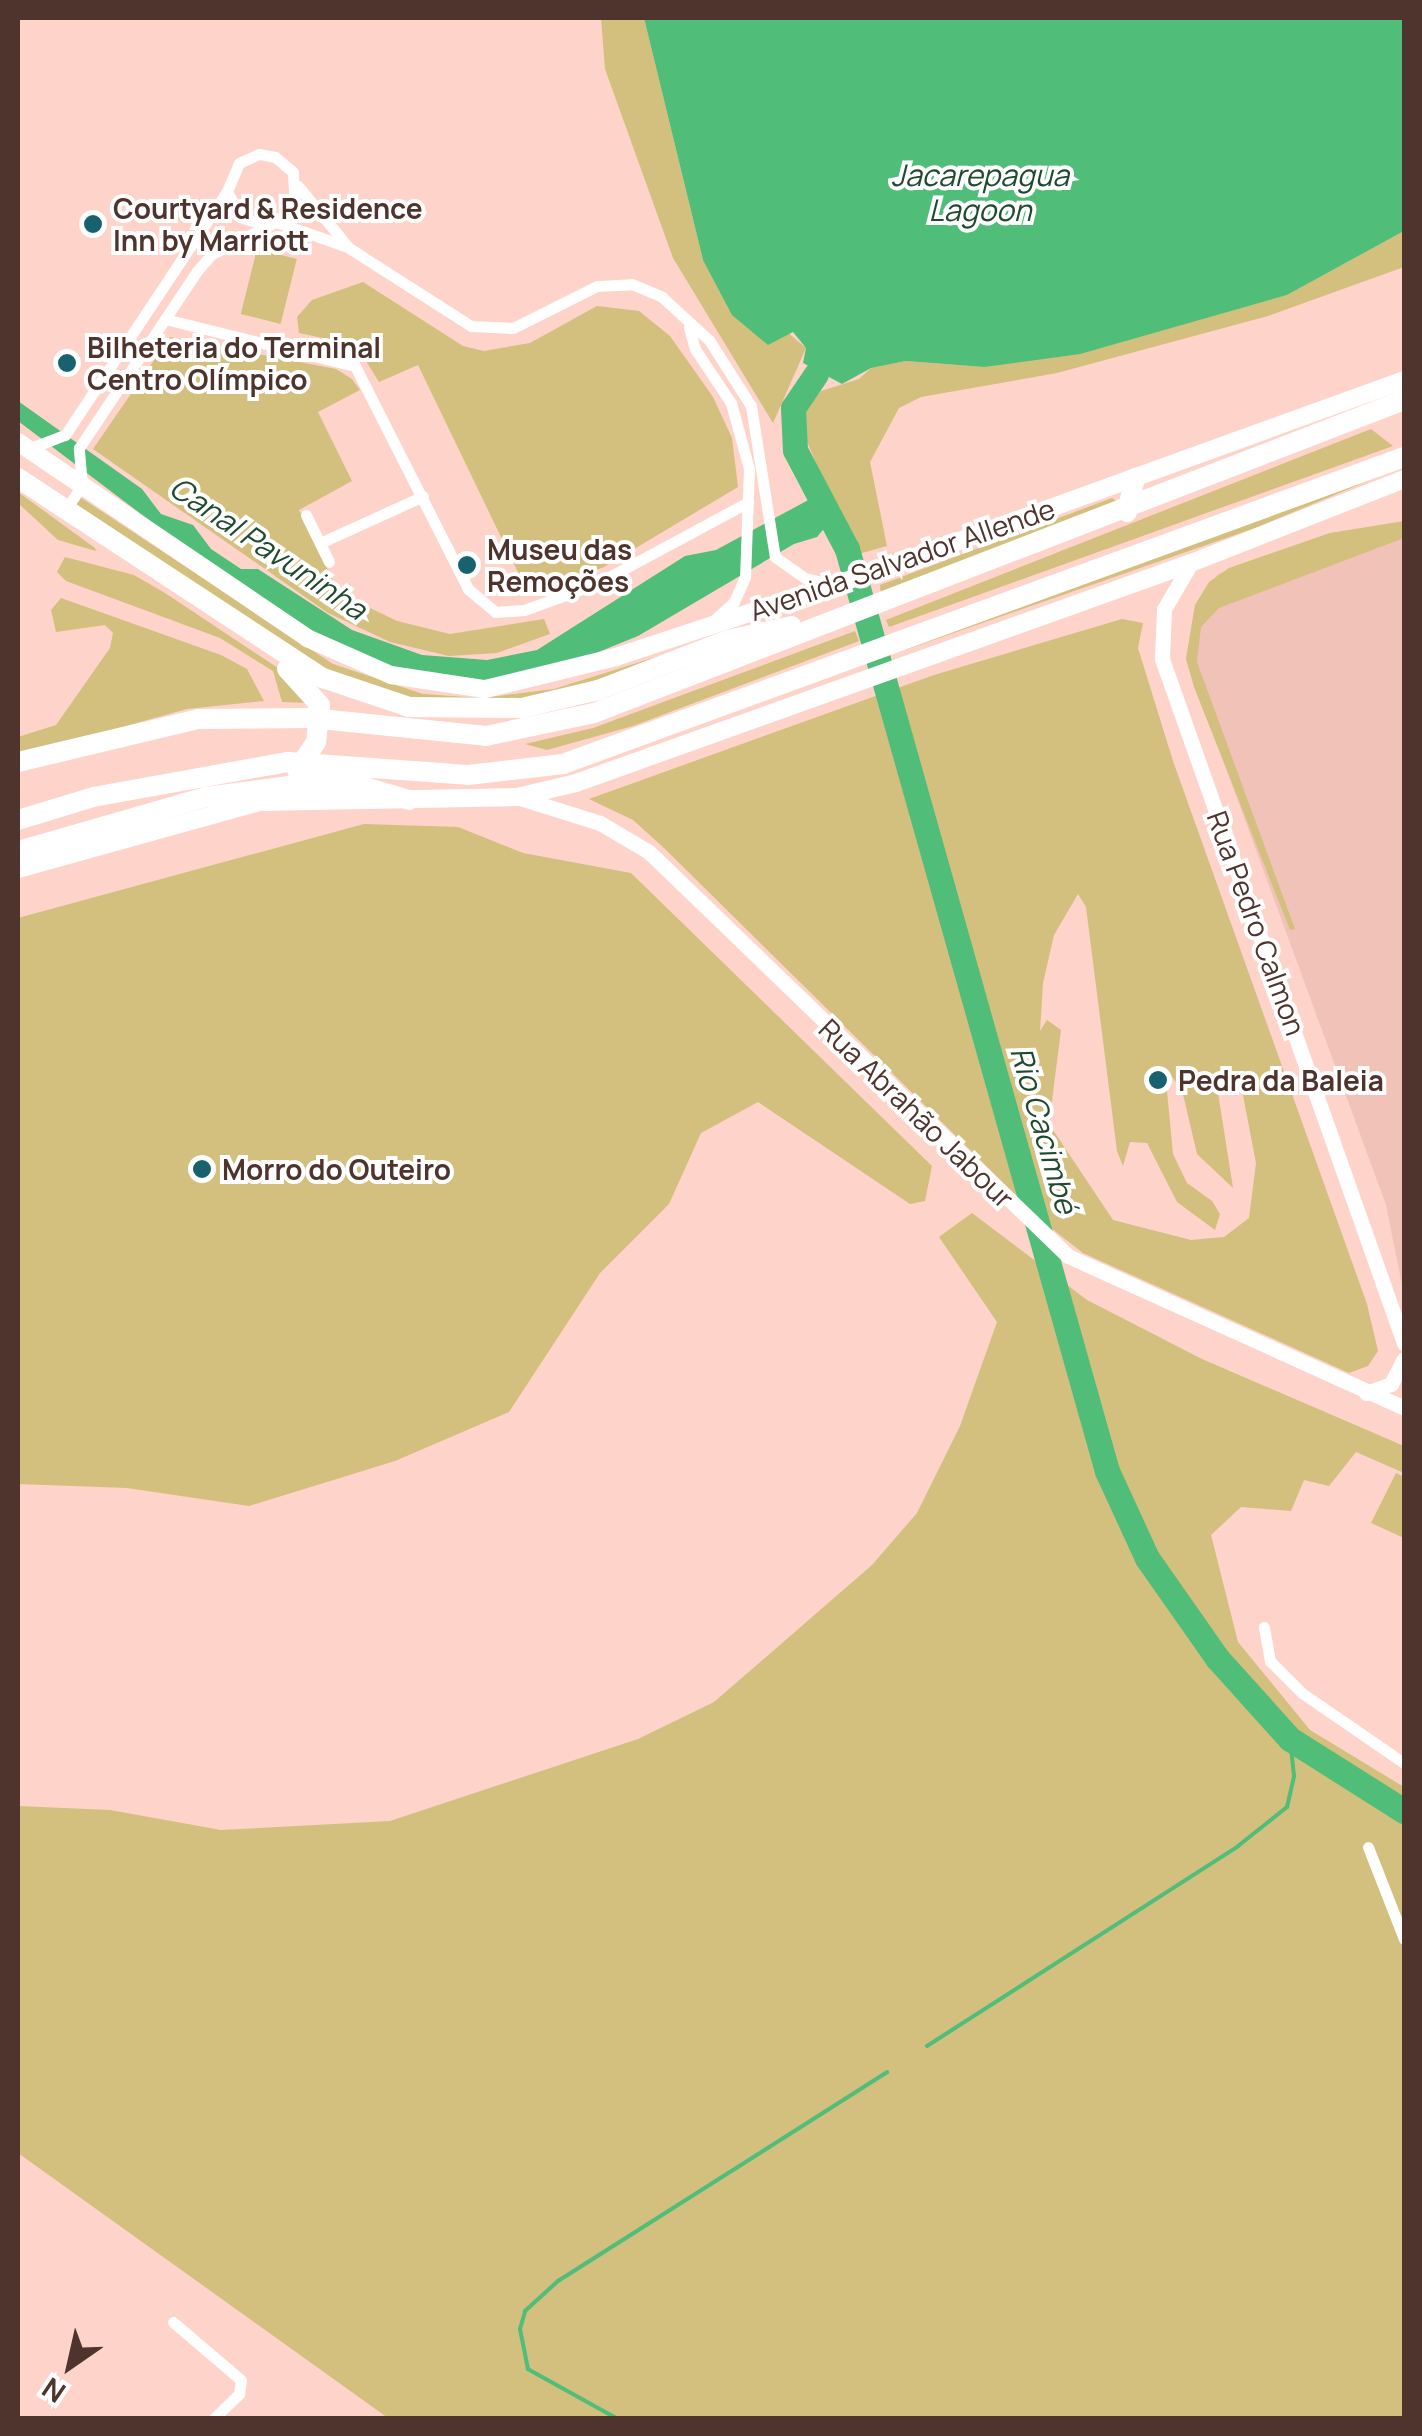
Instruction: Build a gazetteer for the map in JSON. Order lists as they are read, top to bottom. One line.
{"streets":{"highway":["Avenida Salvador Allende"],"street":["Rua Pedro Calmon","Rua Abrahão Jabour"]},"water":["Jacarepagua Lagoon","Canal Pavuninha","Rio Cacimbé"],"places":["Courtyard & Residence Inn by Marriott","Bilheteria do Terminal Centro Olímpico","Museu das Remoções","Pedra da Baleia","Morro do Outeiro"],"north":"bottom left"}
